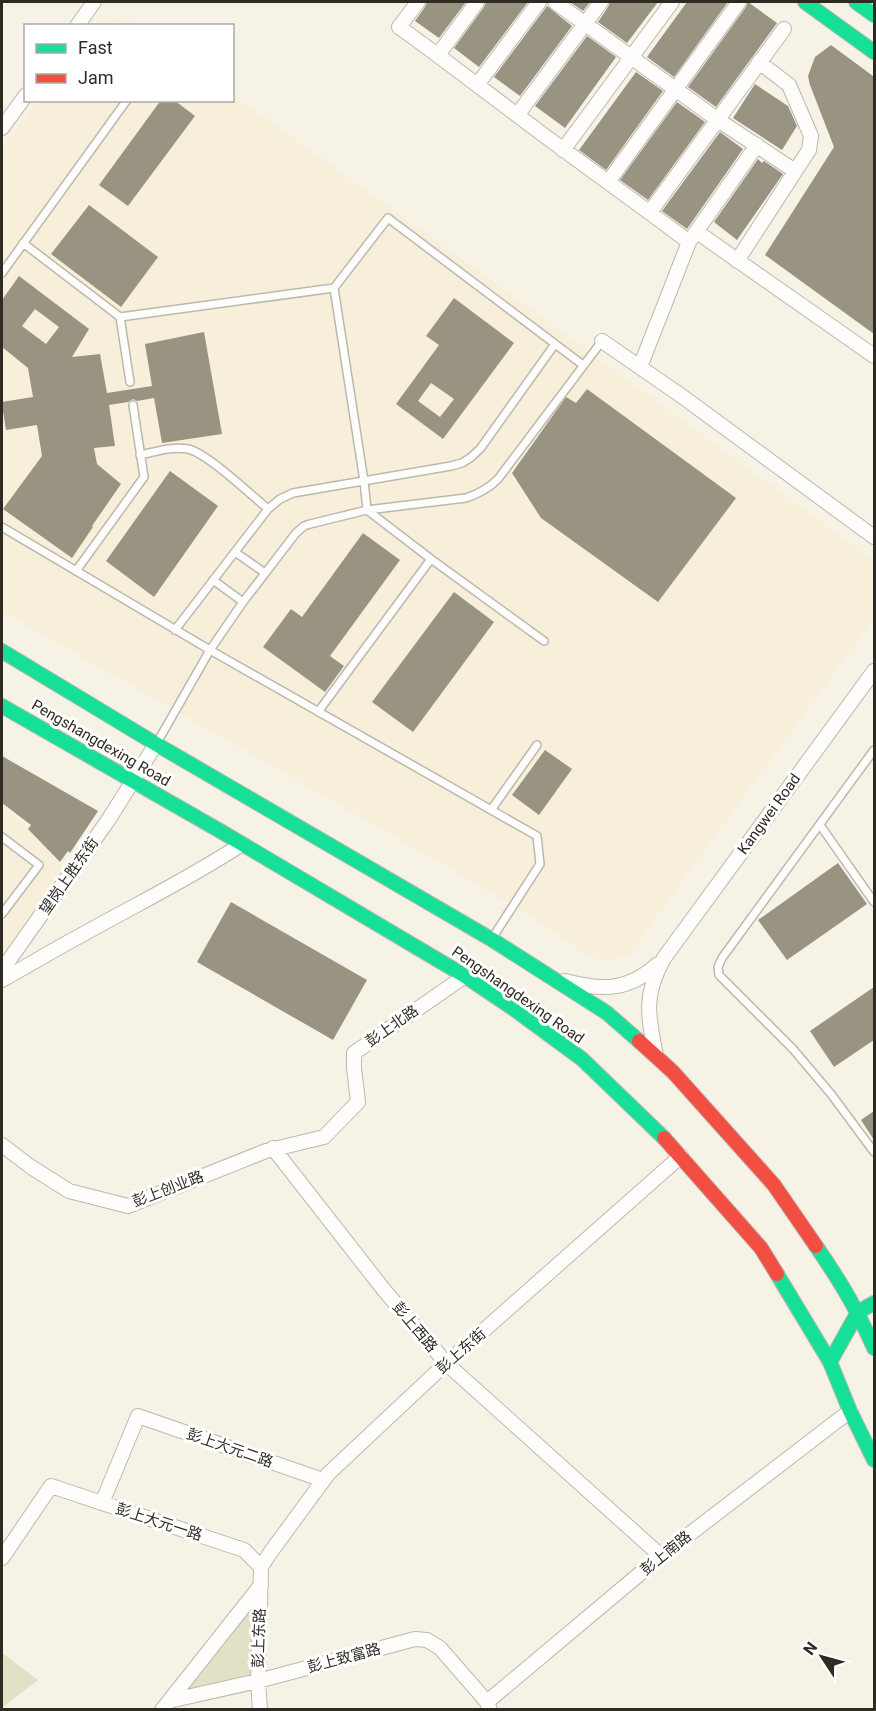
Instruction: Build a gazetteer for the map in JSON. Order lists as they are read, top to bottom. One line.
{"streets":{"street":["Pengshangdexing Road","Kangwei Road","望岗上胜东街","彭上北路","彭上创业路","彭上西路","彭上东街","彭上大元二路","彭上大元一路","彭上南路","彭上东路","彭上致富路"]},"crossings":[["Pengshangdexing Road","望岗上胜东街"],["Pengshangdexing Road","彭上北路"],["Pengshangdexing Road","彭上东街"],["Pengshangdexing Road","彭上南路"],["彭上北路","彭上创业路"],["彭上北路","彭上西路"],["彭上创业路","彭上西路"],["彭上西路","彭上东街"],["彭上西路","彭上南路"],["彭上东街","彭上大元二路"],["彭上东街","彭上大元一路"],["彭上东街","彭上东路"],["彭上大元二路","彭上大元一路"],["彭上大元一路","彭上东路"],["彭上南路","彭上致富路"],["彭上东路","彭上致富路"]],"legend":["Fast","Jam"],"north":"top left"}
